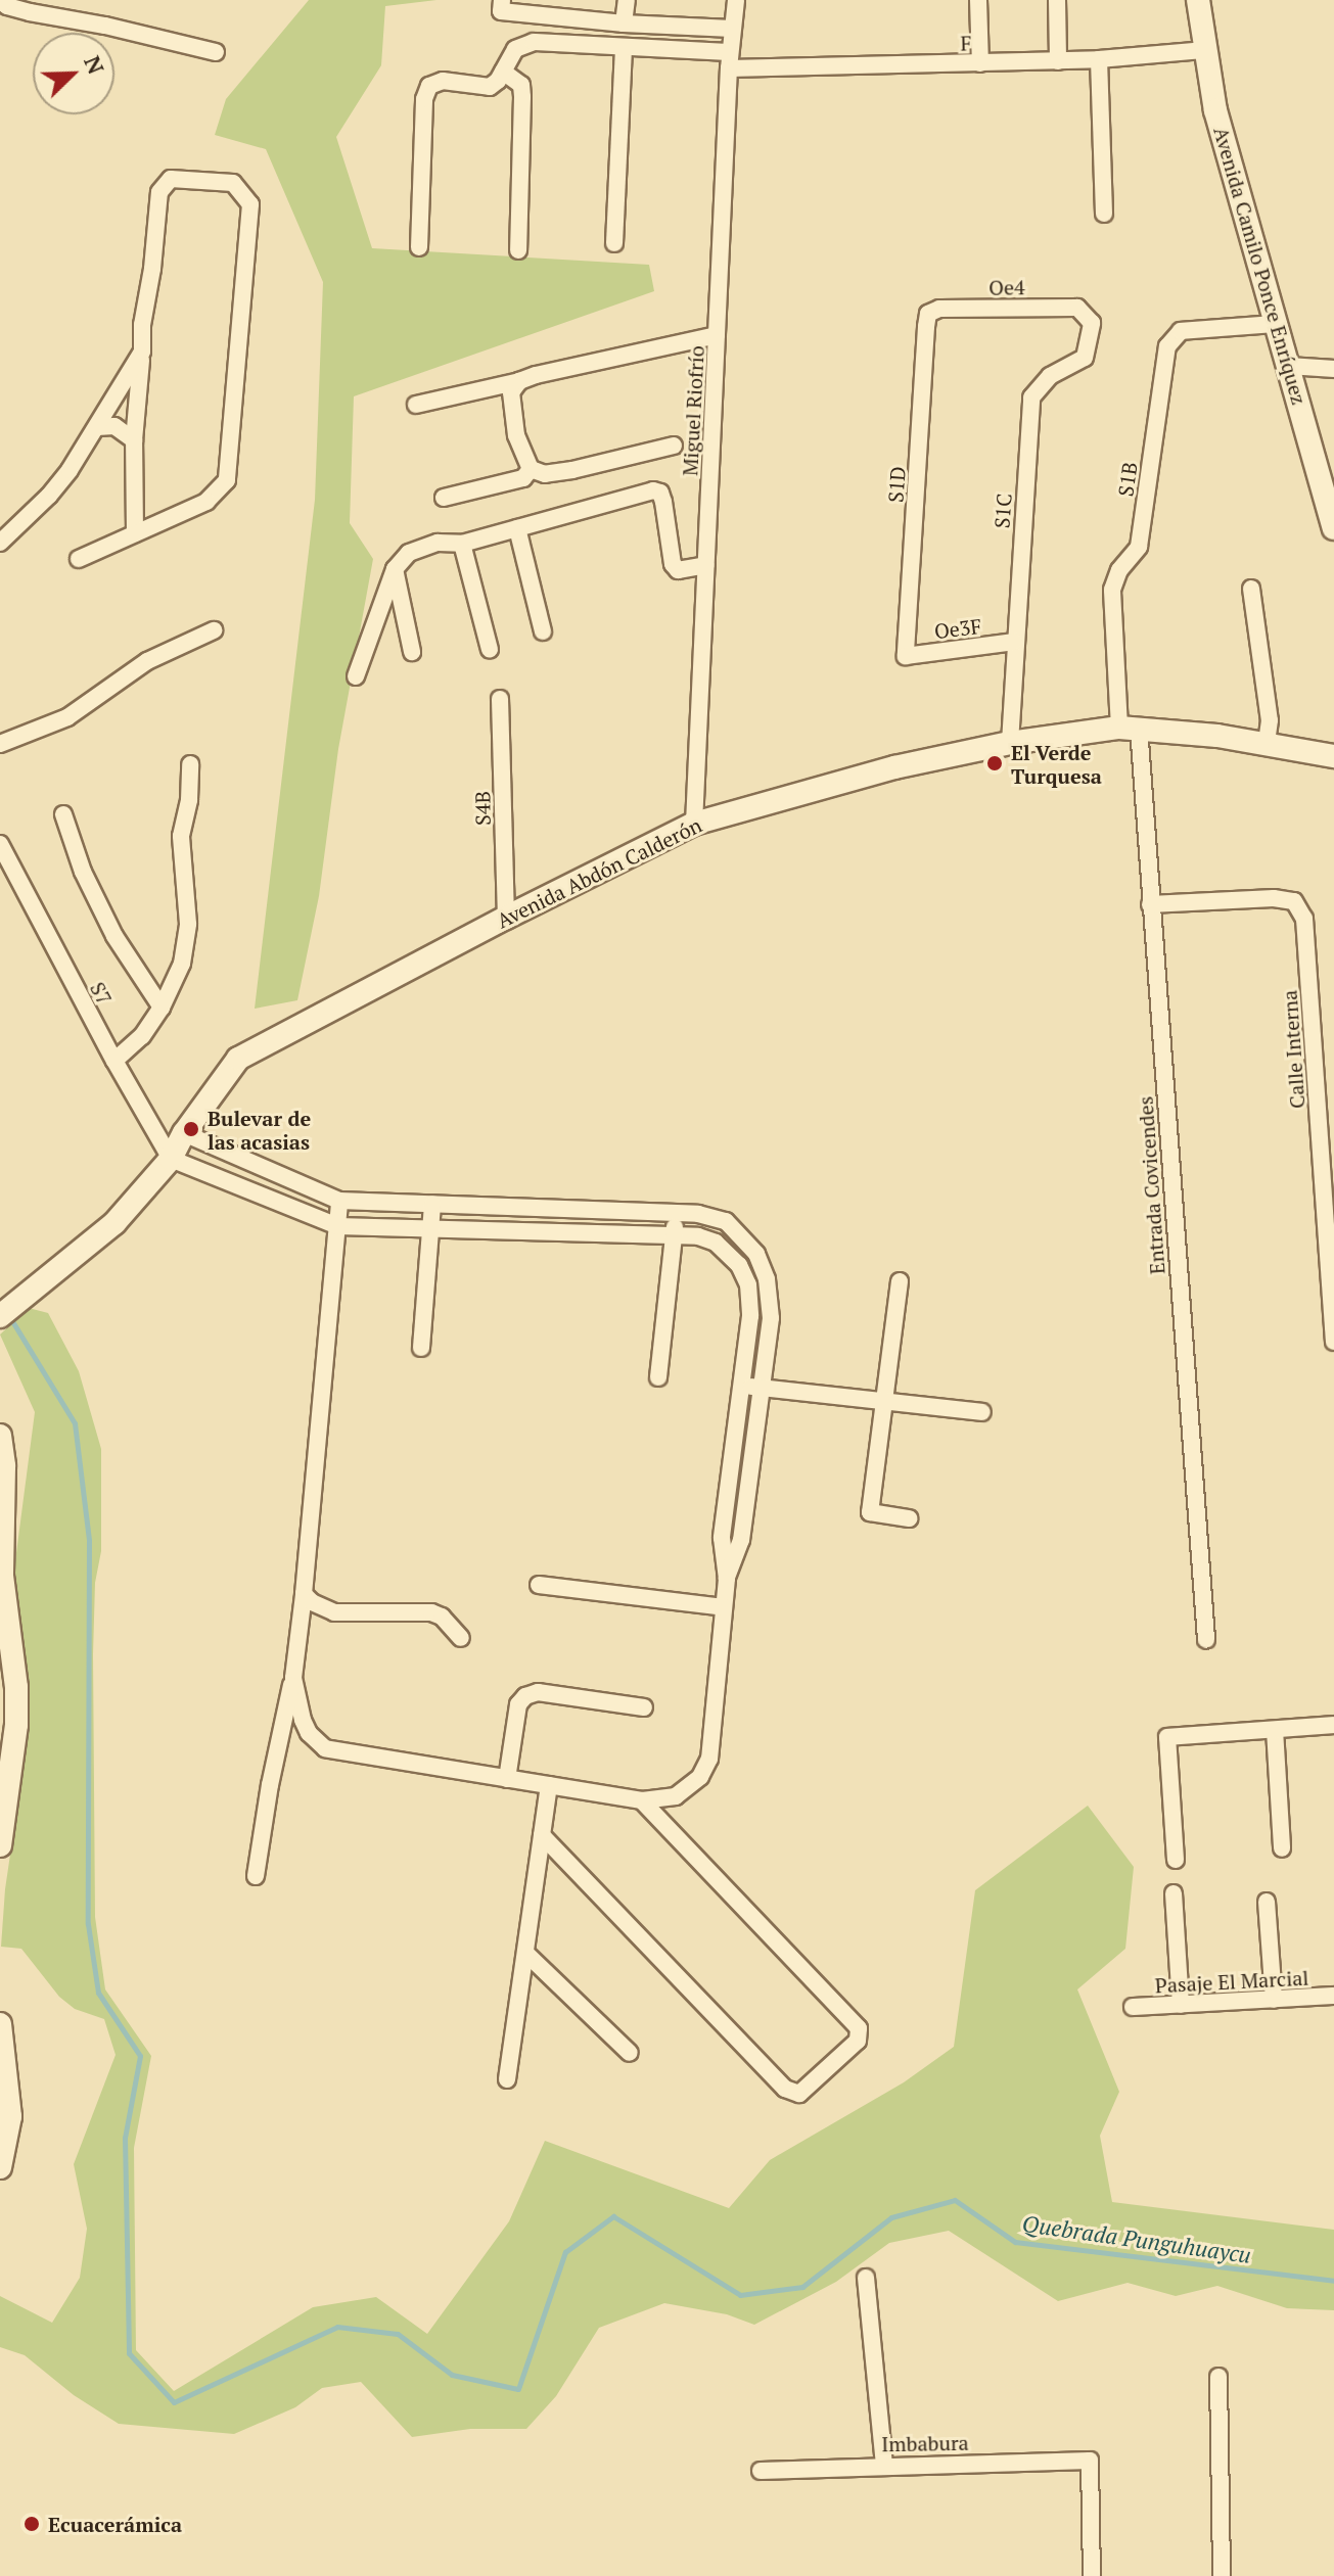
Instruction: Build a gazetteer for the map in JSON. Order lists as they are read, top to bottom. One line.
{"streets":{"street":["F","Avenida Camilo Ponce Enríquez","Oe4","Miguel Riofrío","S1B","S1D","S1C","Oe3F","S4B","Avenida Abdón Calderón","S7","Calle Interna","Entrada Covicendes","Pasaje El Marcial","Imbabura"]},"crossings":[["F","Avenida Camilo Ponce Enríquez"],["F","Miguel Riofrío"],["Avenida Camilo Ponce Enríquez","S1B"],["Oe4","S1D"],["Oe4","S1C"],["Miguel Riofrío","Avenida Abdón Calderón"],["S1B","Avenida Abdón Calderón"],["S1B","Entrada Covicendes"],["S1D","Oe3F"],["S1C","Oe3F"],["S1C","Avenida Abdón Calderón"],["S4B","Avenida Abdón Calderón"],["Avenida Abdón Calderón","S7"],["Avenida Abdón Calderón","Entrada Covicendes"],["Calle Interna","Entrada Covicendes"]],"water":["Quebrada Punguhuaycu"],"places":["El Verde Turquesa","Bulevar de las acasias","Ecuacerámica"],"north":"top right"}
